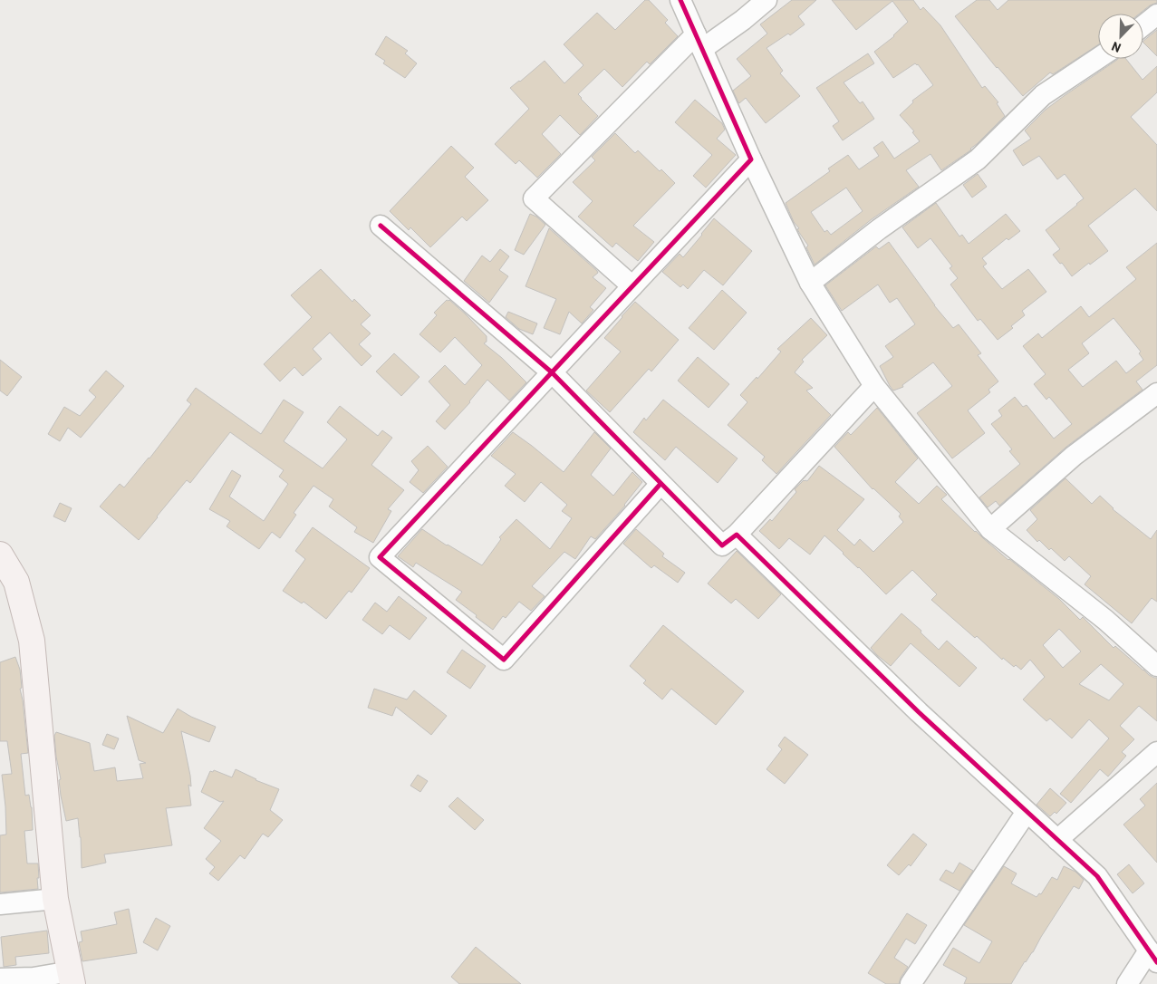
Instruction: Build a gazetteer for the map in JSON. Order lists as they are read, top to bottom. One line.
{"north":"bottom left"}
